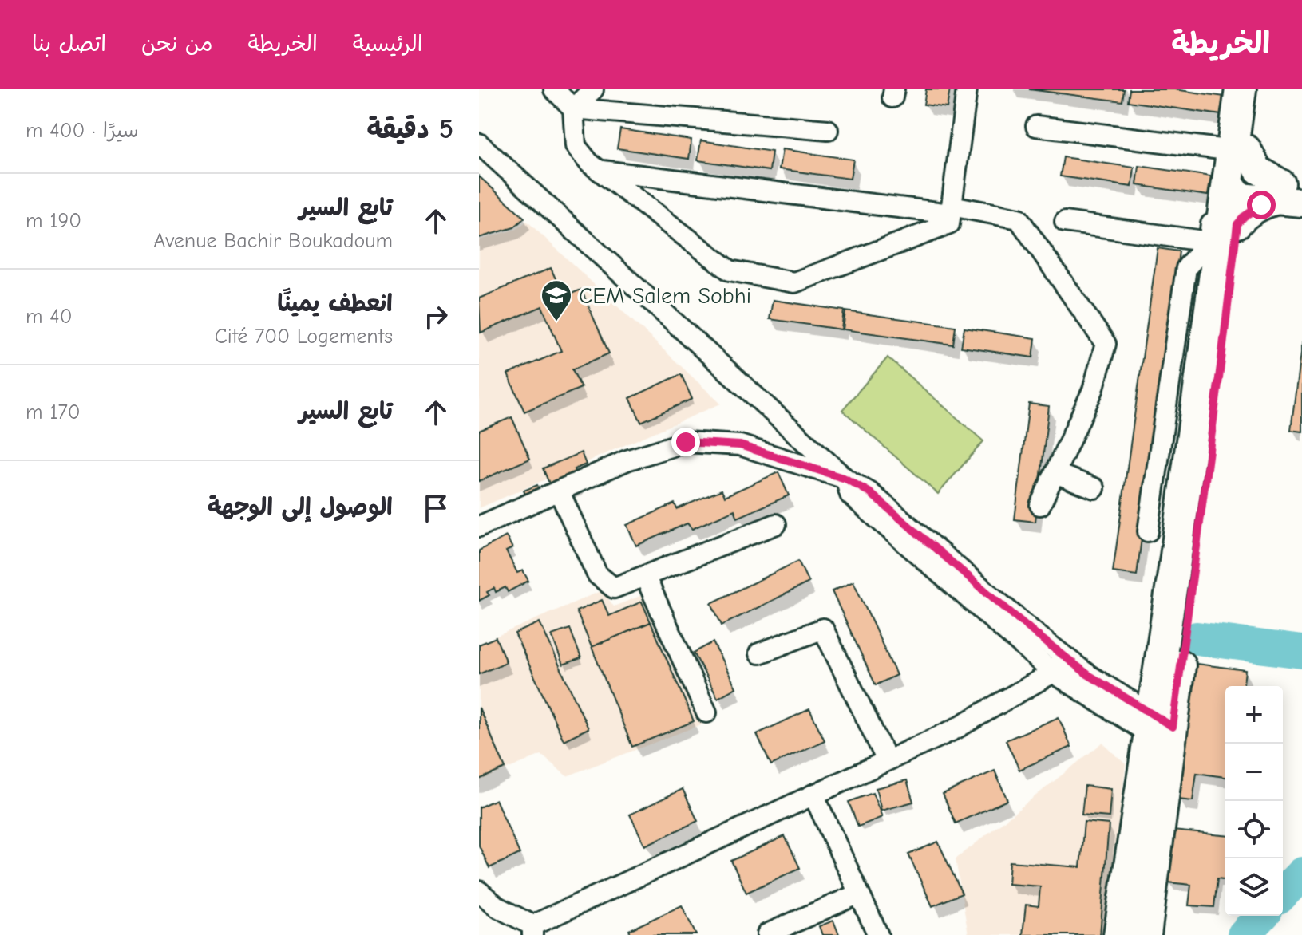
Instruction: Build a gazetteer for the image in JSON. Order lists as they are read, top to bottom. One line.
{"places":{"school or university":["CEM Salem Sobhi"]},"page":{"header":"الخريطة","nav":["الرئيسية","الخريطة","من نحن","اتصل بنا"],"heading":["5 دقيقة","سيرًا · 400 m"],"list":[["تابع السير","Avenue Bachir Boukadoum","190 m"],["انعطف يمينًا","Cité 700 Logements","40 m"],["تابع السير","170 m"],"الوصول إلى الوجهة"],"map_buttons":["+","−"]}}
